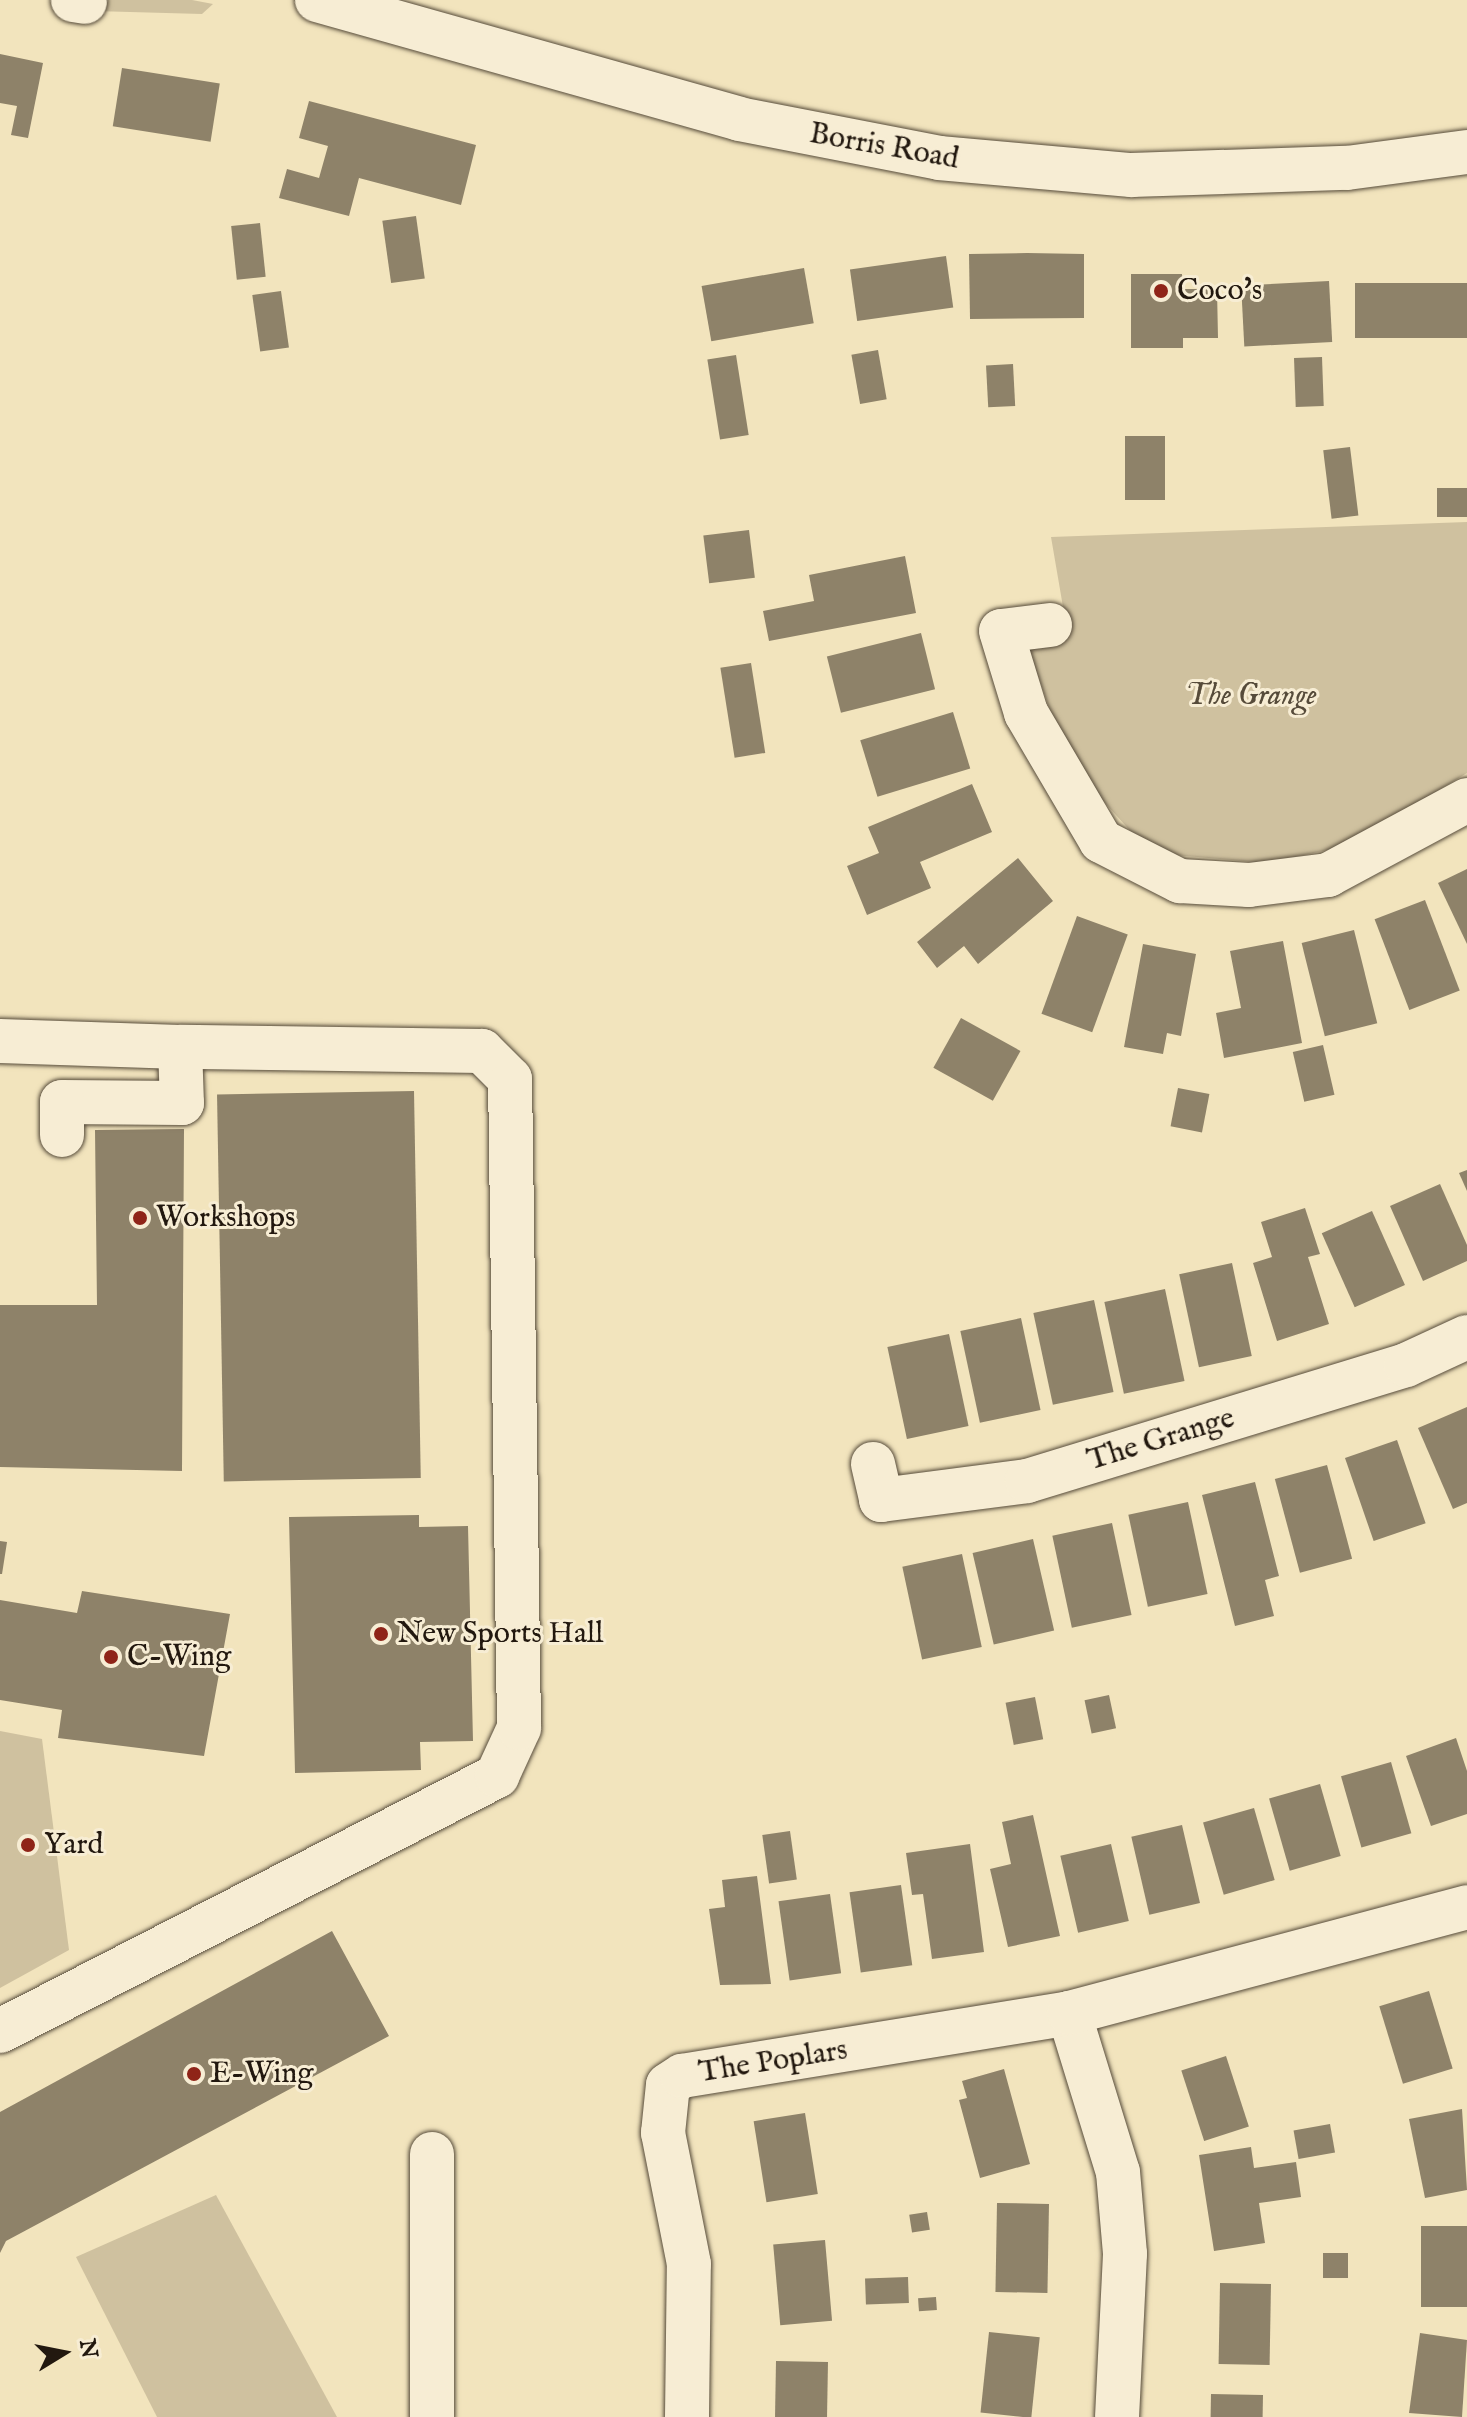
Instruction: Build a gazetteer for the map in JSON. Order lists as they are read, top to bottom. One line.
{"streets":{"street":["Borris Road","The Grange","The Poplars"]},"parks":["The Grange"],"places":["Coco's","Workshops","New Sports Hall","C-Wing","Yard","E-Wing"],"north":"right"}
